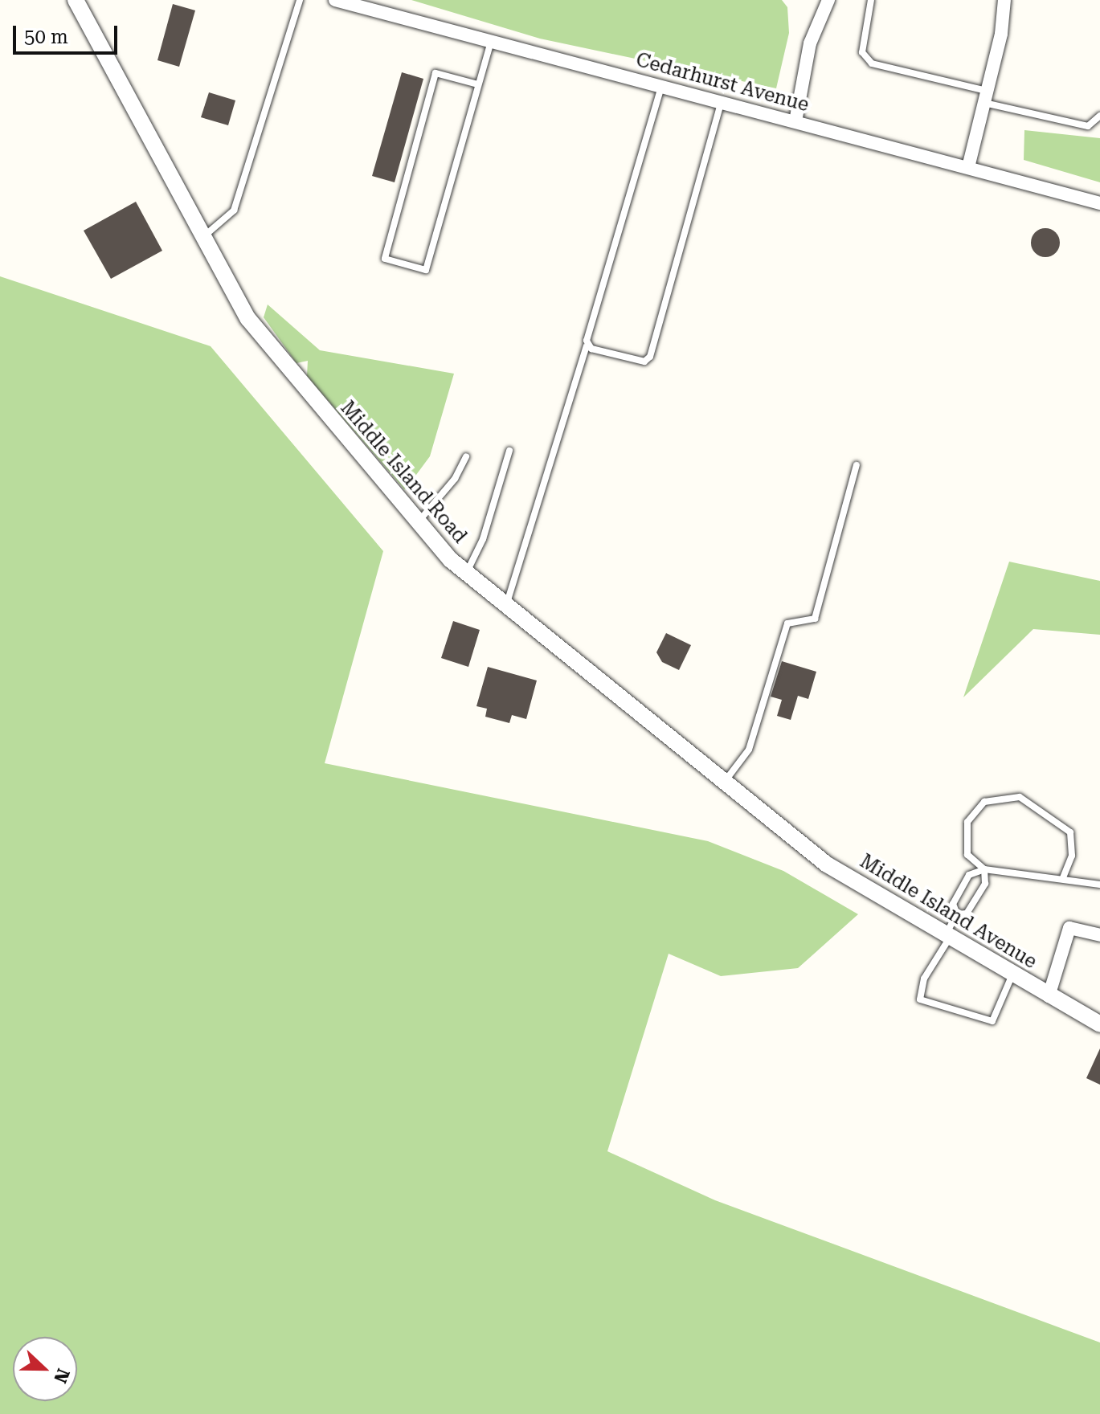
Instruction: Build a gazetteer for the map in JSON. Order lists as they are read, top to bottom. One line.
{"streets":{"street":["Cedarhurst Avenue","Middle Island Road","Middle Island Avenue"]},"crossings":[["Middle Island Road","Middle Island Avenue"]],"scale_bar":"50 m","north":"right"}
